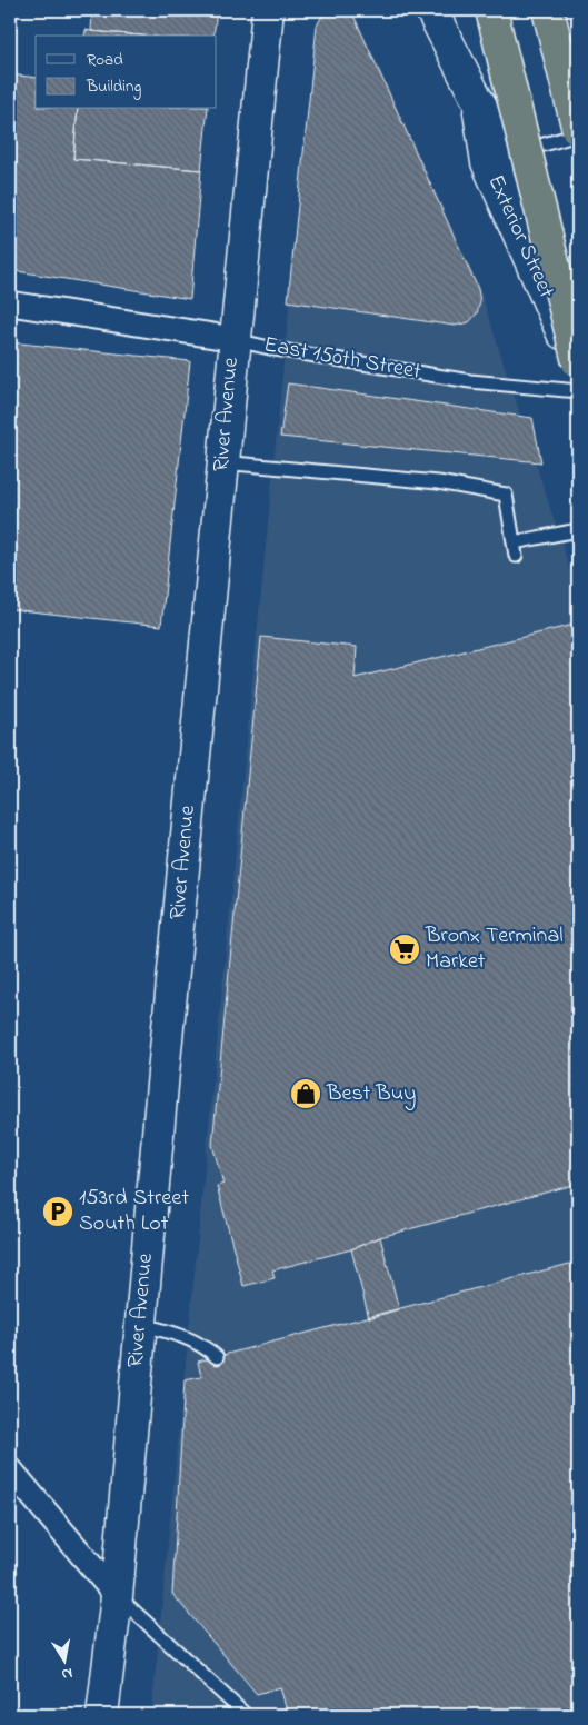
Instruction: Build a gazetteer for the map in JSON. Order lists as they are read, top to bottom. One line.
{"streets":{"main road":["Exterior Street","River Avenue"],"street":["East 150th Street"]},"crossings":[["East 150th Street","River Avenue"]],"places":{"supermarket":["Bronx Terminal Market"],"shop":["Best Buy"],"parking":["153rd Street South Lot"]},"legend":["Road","Building"],"north":"bottom"}
